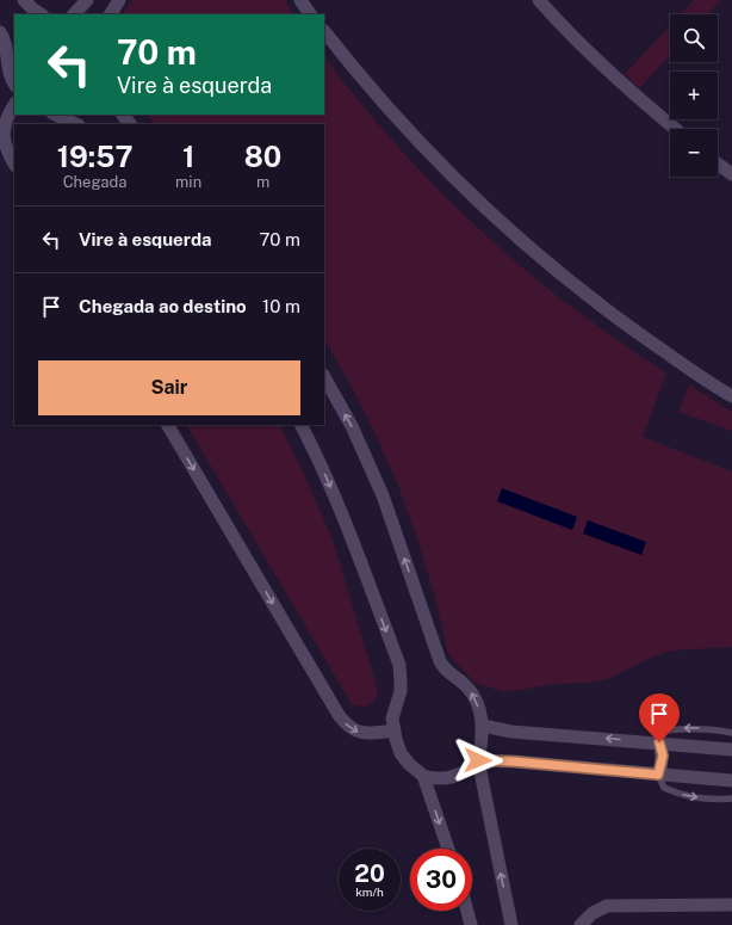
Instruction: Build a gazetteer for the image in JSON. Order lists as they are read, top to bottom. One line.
{"page":{"map_buttons":["+","−"],"turn":["70 m","Vire à esquerda"],"eta":["19:57","Chegada","1","min","80","m"],"list":[{"name":"Vire à esquerda","value":"70 m"},{"name":"Chegada ao destino","value":"10 m"}],"buttons":"Sair","speed":"20 km/h","limit":"30"}}
